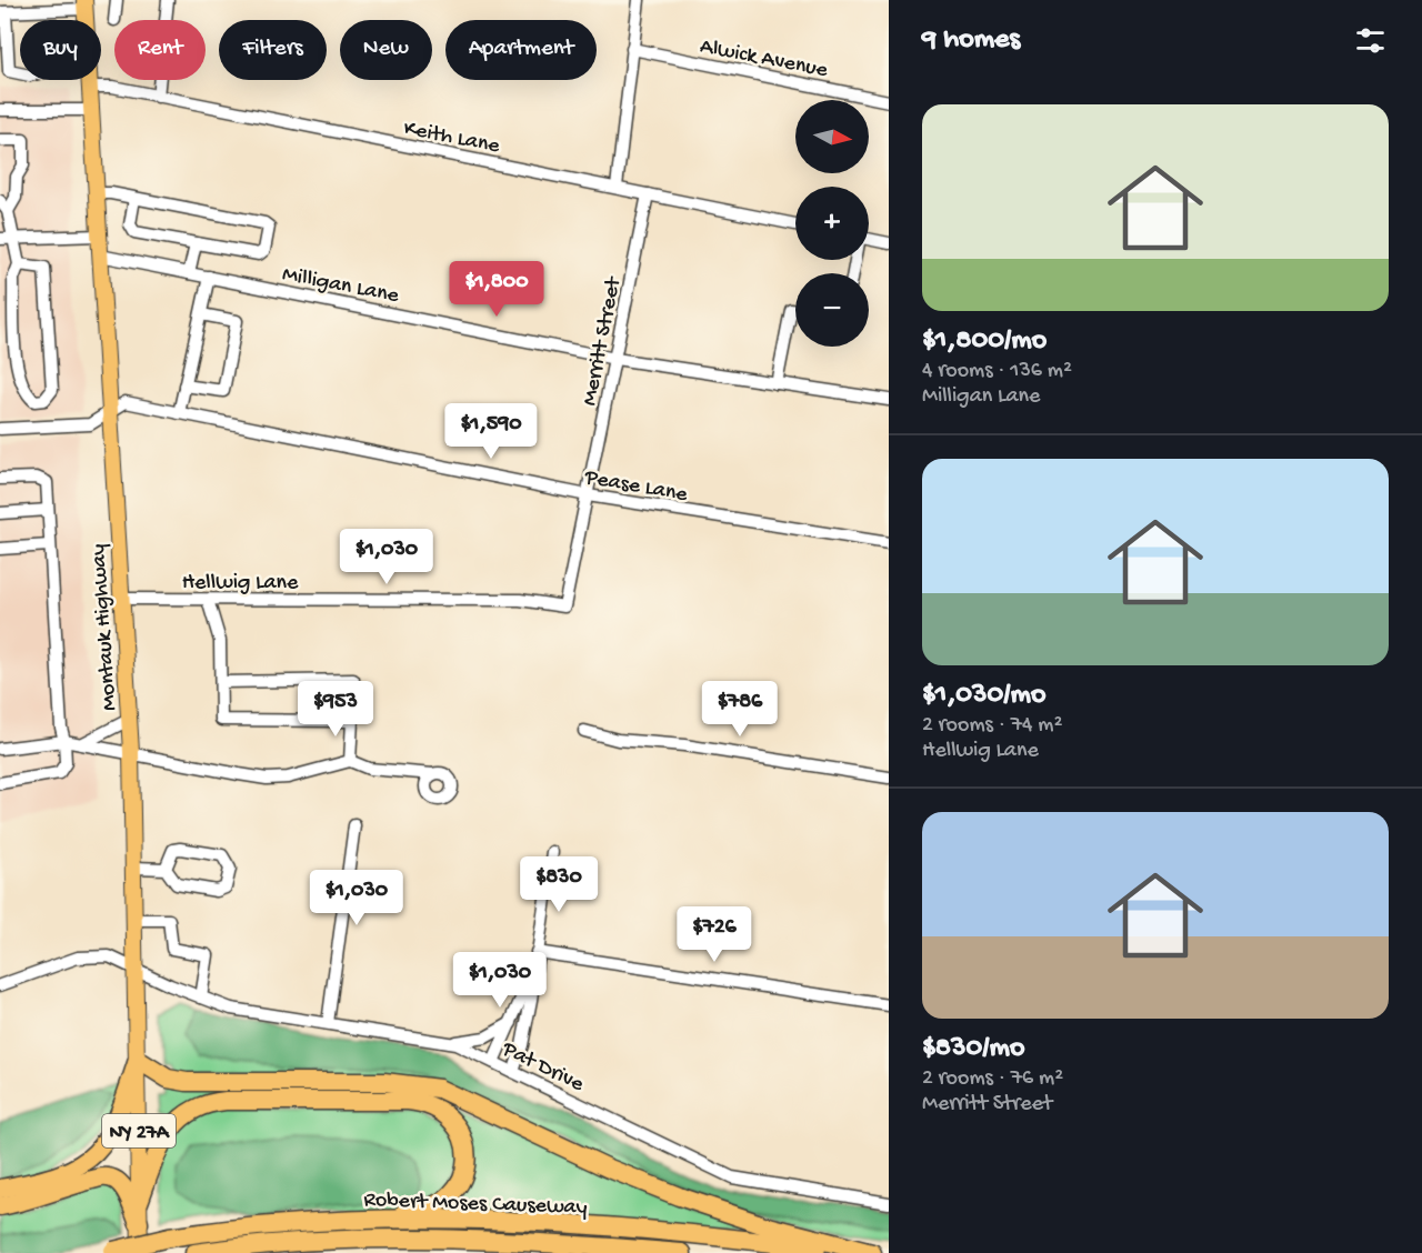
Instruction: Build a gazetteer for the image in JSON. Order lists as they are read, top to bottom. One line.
{"streets":{"highway":["Robert Moses Causeway"],"main road":["Montauk Highway","NY 27A"],"street":["Alwick Avenue","Keith Lane","Milligan Lane","Merritt Street","Pease Lane","Hellwig Lane","Pat Drive"]},"crossings":[["Keith Lane","Merritt Street"],["Keith Lane","Montauk Highway"],["Milligan Lane","Merritt Street"],["Milligan Lane","Montauk Highway"],["Merritt Street","Pease Lane"],["Merritt Street","Hellwig Lane"],["Pease Lane","Hellwig Lane"],["Pease Lane","Montauk Highway"],["Hellwig Lane","Montauk Highway"],["Montauk Highway","Pat Drive"]],"north":"right","page":{"heading":"9 homes","chip":["Buy","Rent","Filters","New","Apartment"],"list":[{"name":"$1,800/mo","note":"4 rooms · 136 m² · Milligan Lane"},{"name":"$1,030/mo","note":"2 rooms · 74 m² · Hellwig Lane"},{"name":"$830/mo","note":"2 rooms · 76 m² · Merritt Street"}],"map_buttons":["+","−"],"price":["$1,800","$1,590","$1,030","$953","$786","$830","$1,030","$726","$1,030"]}}
